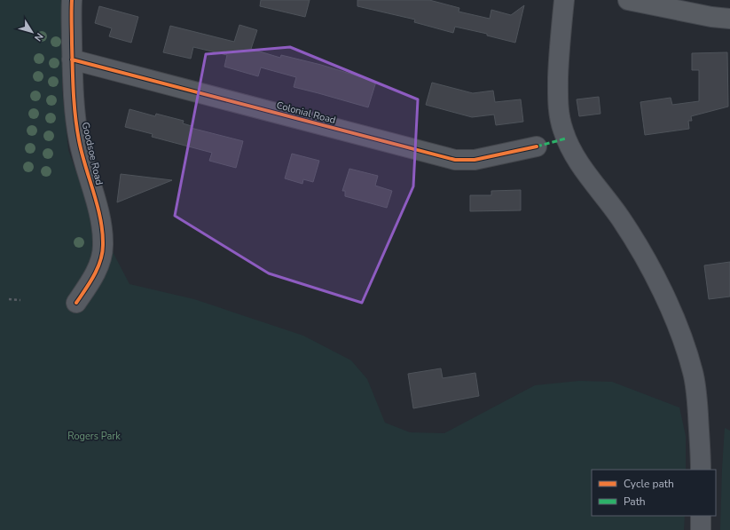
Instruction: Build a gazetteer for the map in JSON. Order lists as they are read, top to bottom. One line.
{"streets":{"street":["Colonial Road","Goodsoe Road"]},"crossings":[["Colonial Road","Goodsoe Road"]],"parks":["Rogers Park"],"legend":["Cycle path","Path"],"north":"bottom right"}
